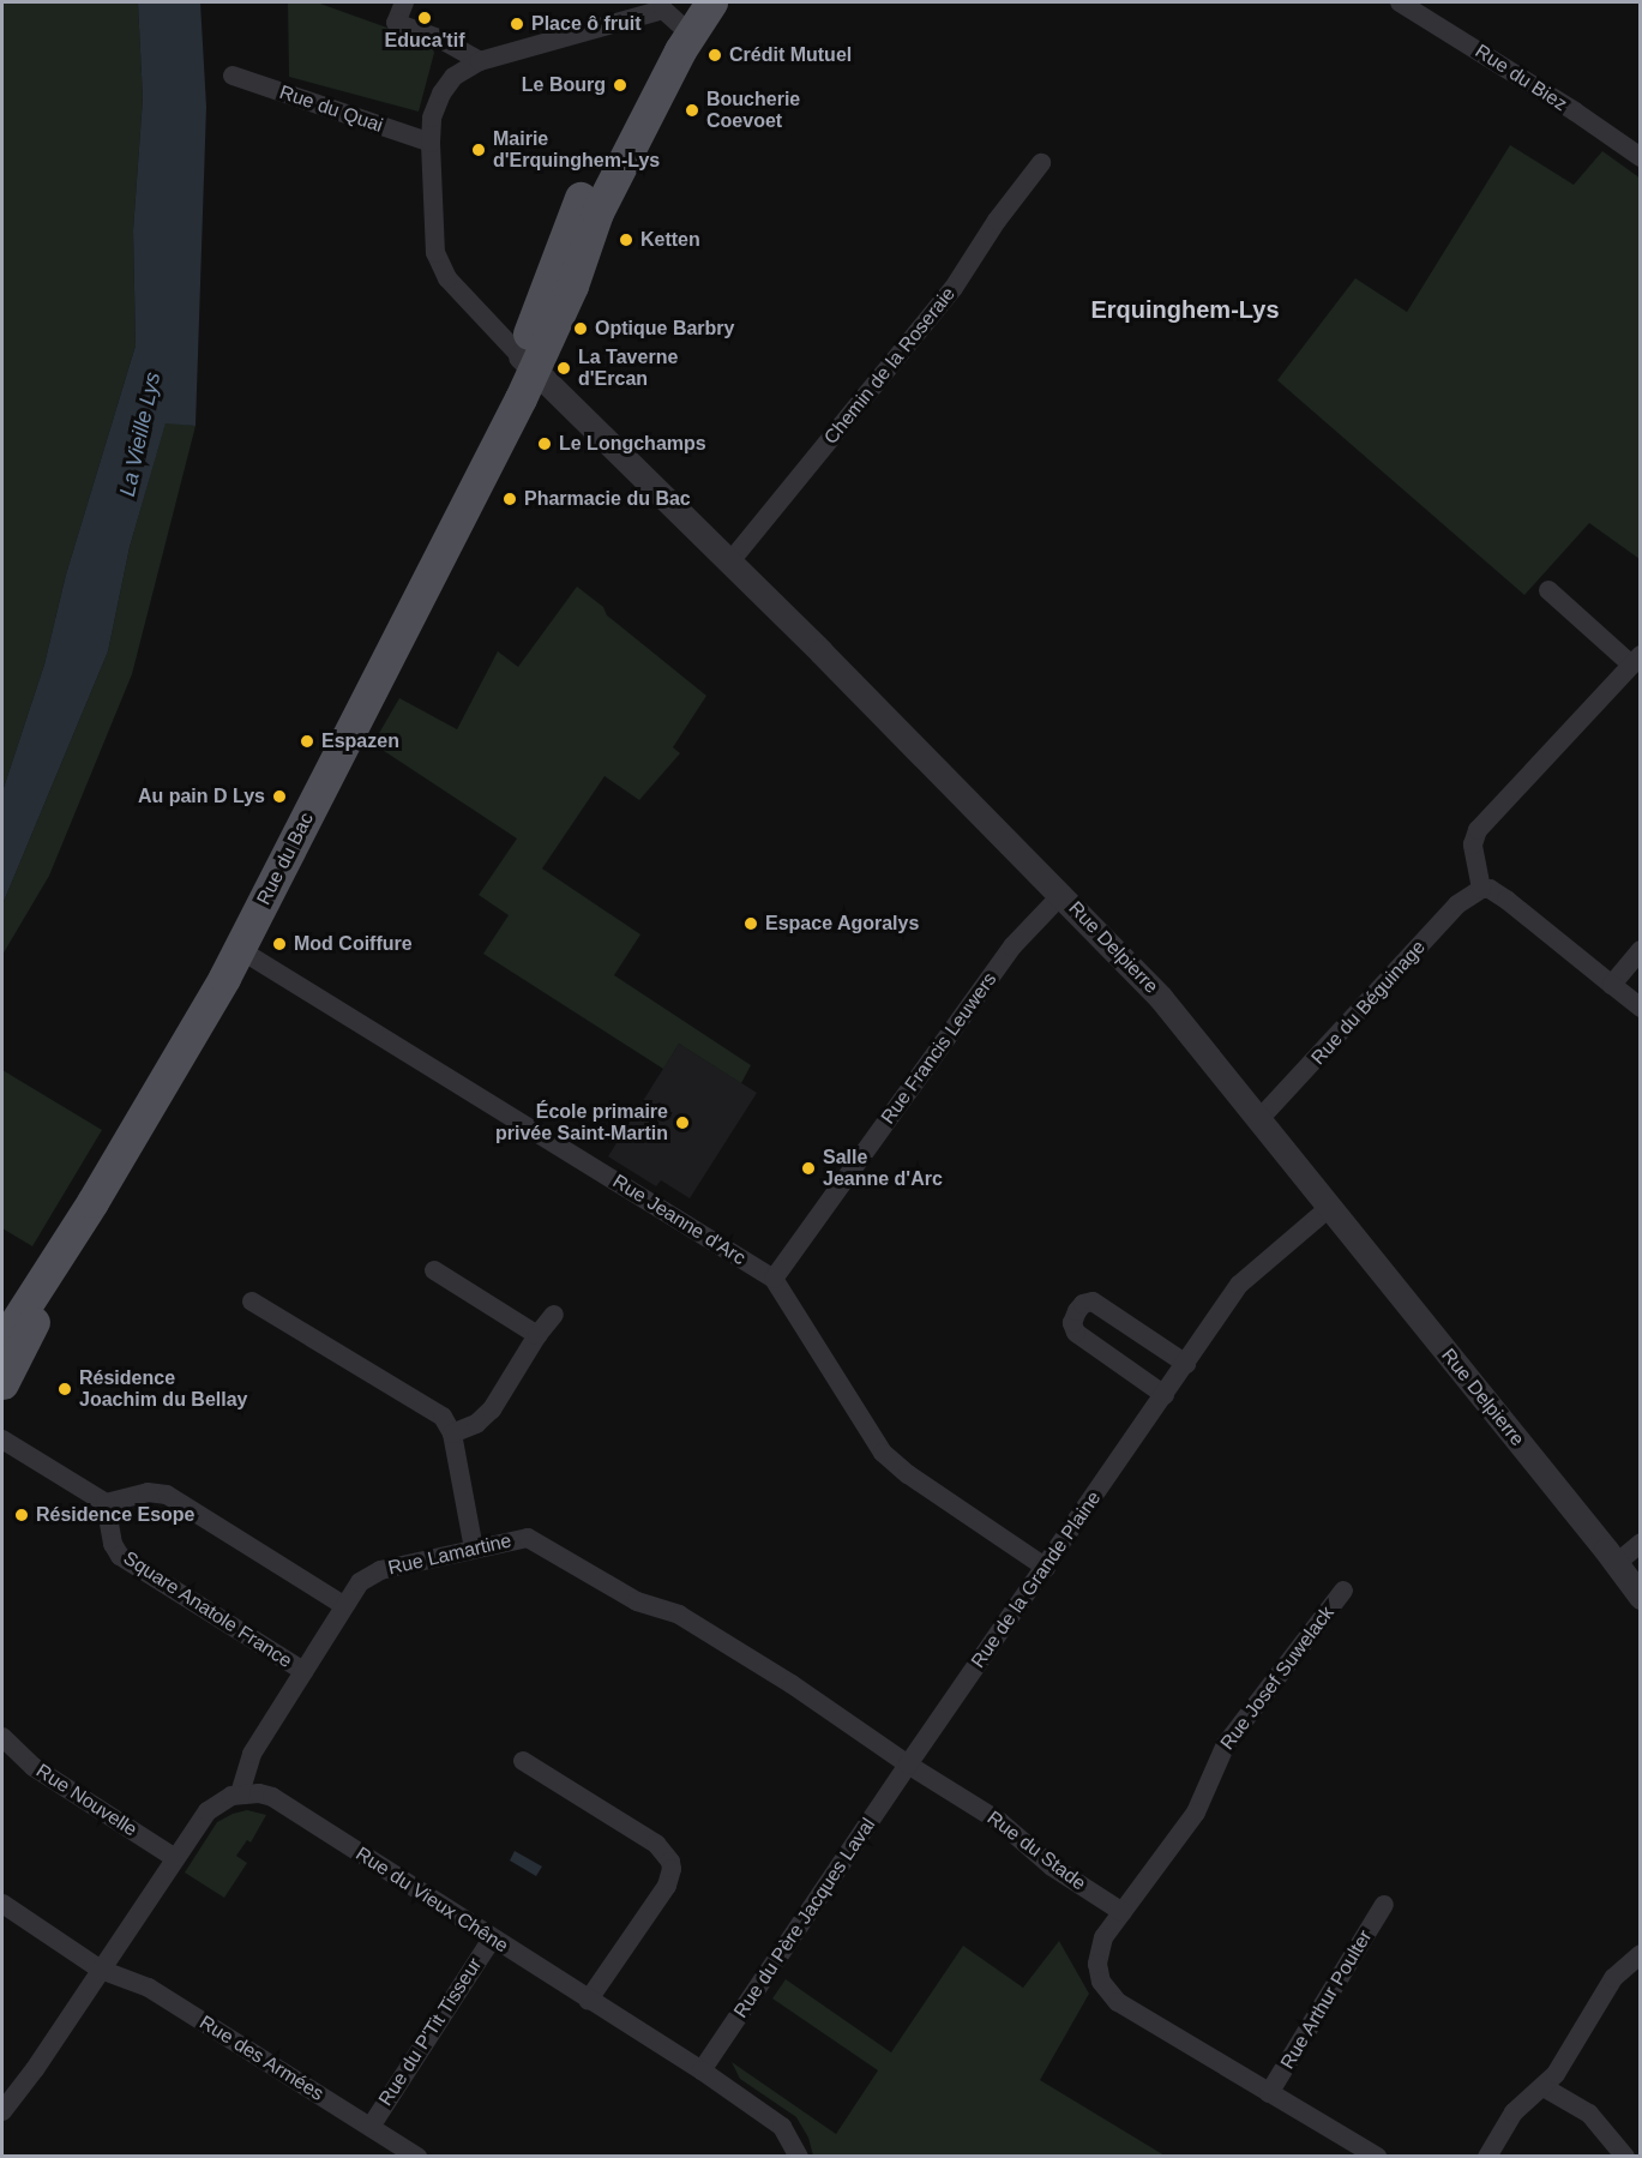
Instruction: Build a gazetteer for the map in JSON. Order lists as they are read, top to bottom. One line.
{"streets":{"main road":["Rue du Bac"],"street":["Rue du Biez","Rue du Quai","Chemin de la Roseraie","Rue Delpierre","Rue du Béguinage","Rue Francis Leuwers","Rue Jeanne d'Arc","Rue Lamartine","Rue de la Grande Plaine","Square Anatole France","Rue Josef Suwelack","Rue Nouvelle","Rue du Stade","Rue du Vieux Chêne","Rue du Père Jacques Laval","Rue Arthur Poulter","Rue du P'Tit Tisseur","Rue des Armées"]},"crossings":[["Chemin de la Roseraie","Rue Delpierre"],["Rue du Bac","Rue Delpierre"],["Rue du Bac","Rue Jeanne d'Arc"],["Rue Delpierre","Rue du Béguinage"],["Rue Delpierre","Rue Francis Leuwers"],["Rue Delpierre","Rue de la Grande Plaine"],["Rue Francis Leuwers","Rue Jeanne d'Arc"],["Rue Jeanne d'Arc","Rue de la Grande Plaine"],["Rue Lamartine","Square Anatole France"],["Rue Lamartine","Rue du Stade"],["Rue Lamartine","Rue du Vieux Chêne"],["Rue de la Grande Plaine","Rue du Stade"],["Rue de la Grande Plaine","Rue du Père Jacques Laval"],["Rue Josef Suwelack","Rue du Stade"],["Rue du Stade","Rue du Père Jacques Laval"],["Rue du Vieux Chêne","Rue du Père Jacques Laval"],["Rue du Vieux Chêne","Rue du P'Tit Tisseur"],["Rue du P'Tit Tisseur","Rue des Armées"]],"districts":["Erquinghem-Lys"],"water":["La Vieille Lys"],"places":["Educa'tif","Place ô fruit","Crédit Mutuel","Le Bourg","Boucherie Coevoet","Mairie d'Erquinghem-Lys","Ketten","Optique Barbry","La Taverne d'Ercan","Le Longchamps","Pharmacie du Bac","Espazen","Au pain D Lys","Espace Agoralys","Mod Coiffure","École primaire privée Saint-Martin","Salle Jeanne d'Arc","Résidence Joachim du Bellay","Résidence Esope"]}
